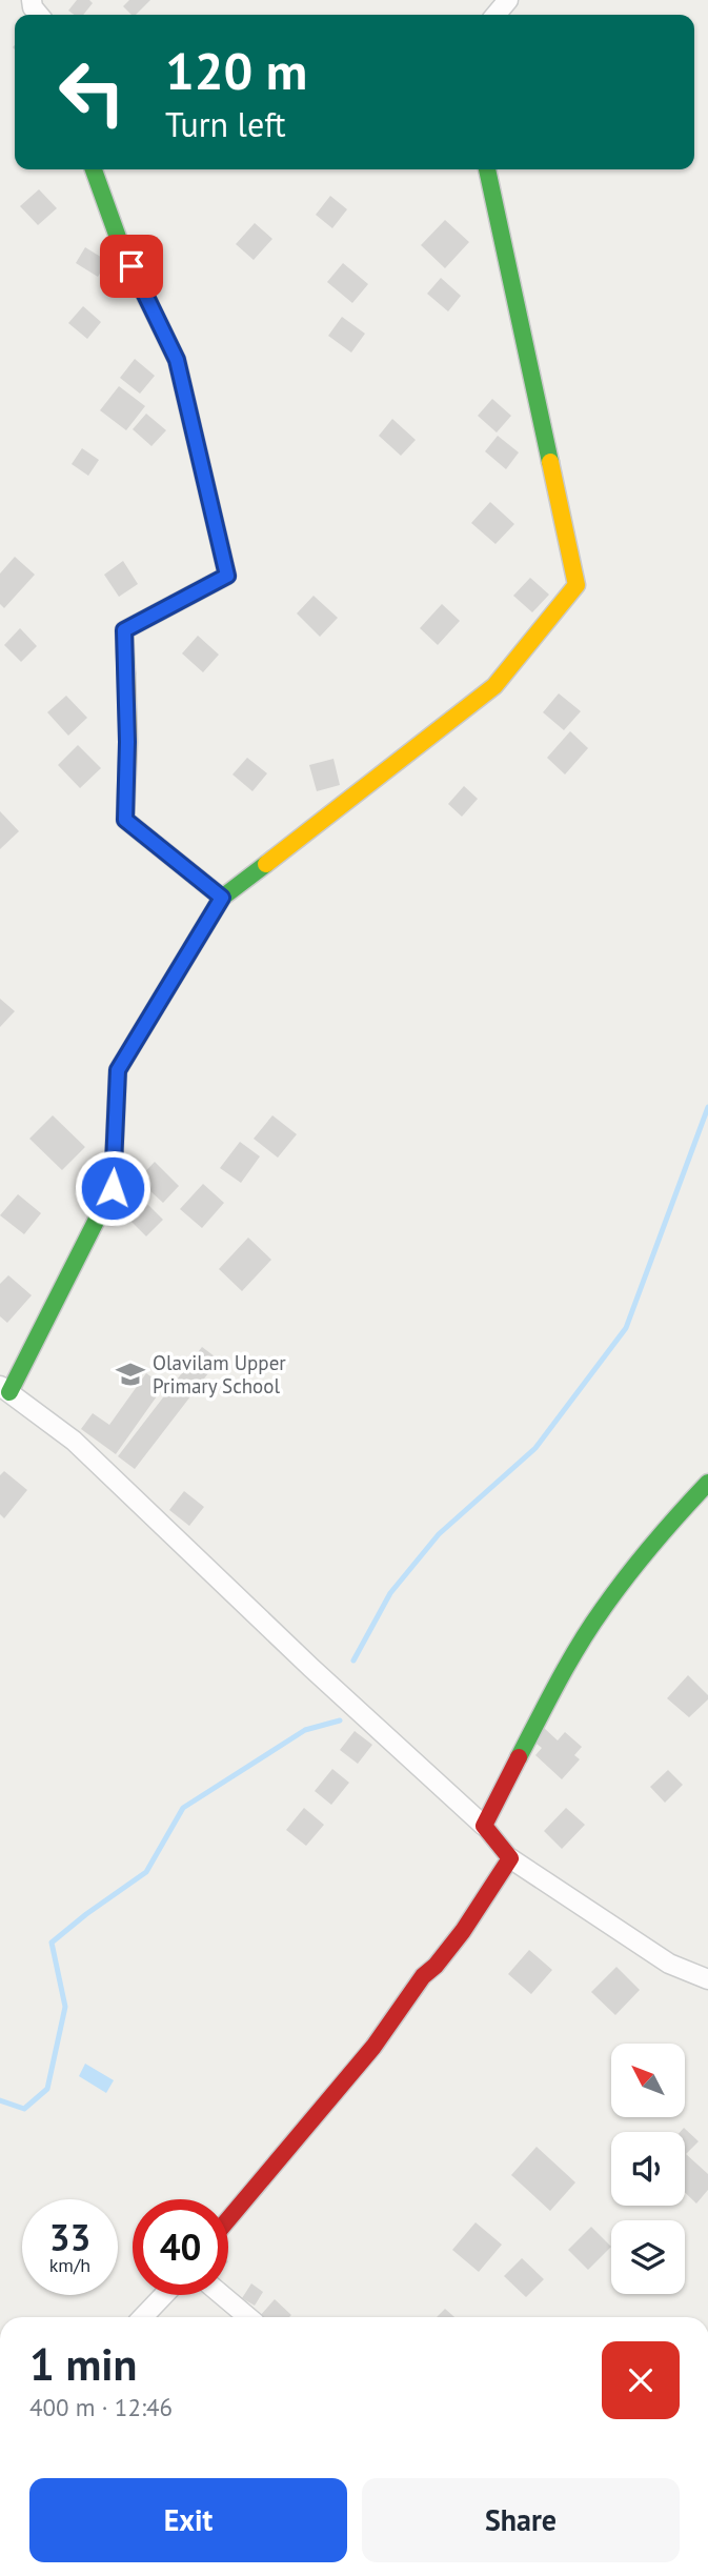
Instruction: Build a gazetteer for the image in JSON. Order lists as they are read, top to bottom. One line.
{"places":{"school or university":["Olavilam Upper Primary School"]},"north":"top left","page":{"turn":["120 m","Turn left"],"speed":"33 km/h","limit":"40","heading":["1 min","400 m · 12:46"],"buttons":["Exit","Share"]}}
